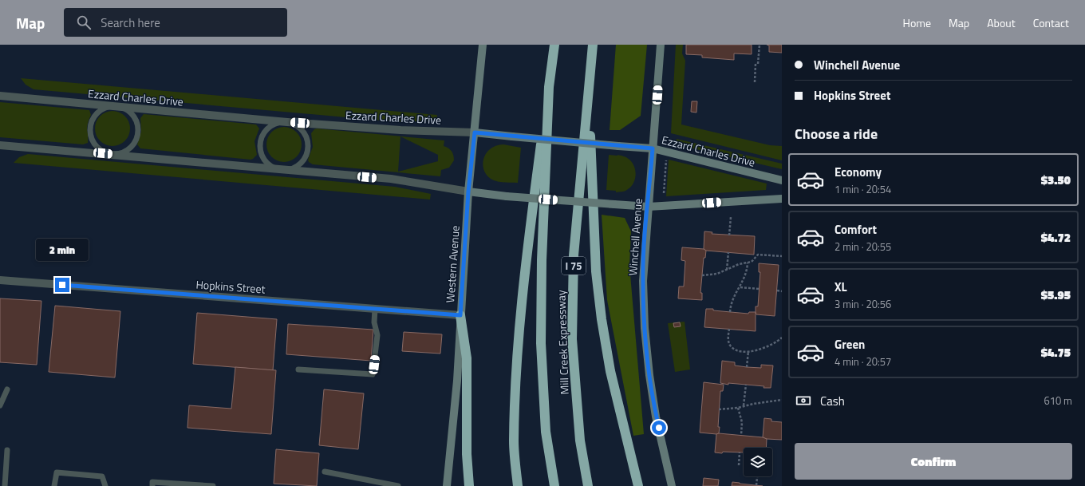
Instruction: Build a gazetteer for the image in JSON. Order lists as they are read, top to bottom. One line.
{"streets":{"highway":["I 75","Mill Creek Expressway"],"main road":["Ezzard Charles Drive","Winchell Avenue","Western Avenue"],"street":["Hopkins Street"]},"crossings":[["Ezzard Charles Drive","Winchell Avenue"],["Ezzard Charles Drive","Western Avenue"],["Western Avenue","Hopkins Street"]],"page":{"header":"Map","search":"Search here","nav":["Home","Map","About","Contact"],"banner":["Winchell Avenue","Hopkins Street"],"heading":"Choose a ride","list":[{"name":"Economy","note":"1 min · 20:54","value":"$3.50"},{"name":"Comfort","note":"2 min · 20:55","value":"$4.72"},{"name":"XL","note":"3 min · 20:56","value":"$5.95"},{"name":"Green","note":"4 min · 20:57","value":"$4.75"}],"bubble":"2 min","pay":["Cash","610 m"],"buttons":"Confirm"}}
